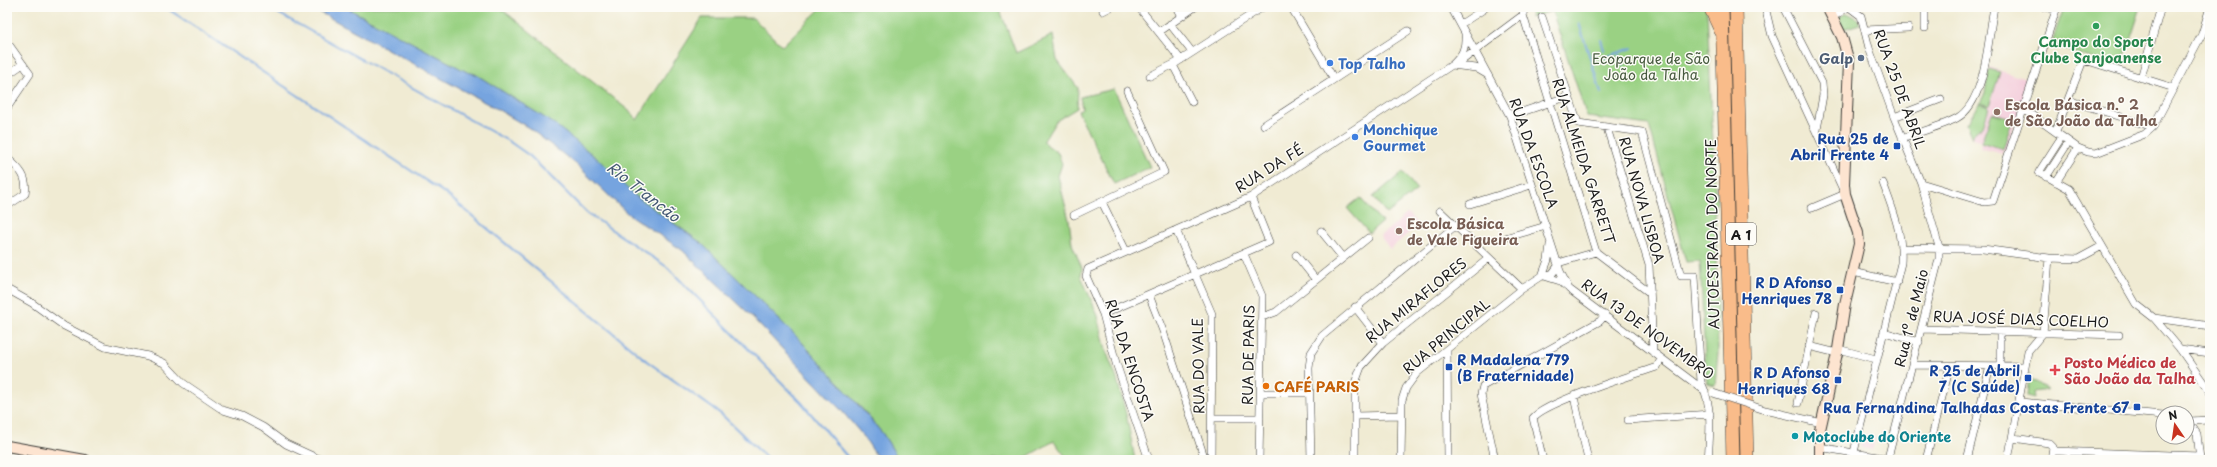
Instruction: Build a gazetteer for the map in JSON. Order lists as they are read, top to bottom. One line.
{"streets":{"highway":["AUTOESTRADA DO NORTE","A 1"],"street":["RUA 25 DE ABRIL","RUA DA ESCOLA","RUA ALMEIDA GARRETT","RUA DA FÉ","RUA NOVA LISBOA","RUA MIRAFLORES","Rua 1º de Maio","RUA JOSÉ DIAS COELHO","RUA 13 DE NOVEMBRO","RUA PRINCIPAL","RUA DE PARIS","RUA DA ENCOSTA","RUA DO VALE"]},"crossings":[["RUA 25 DE ABRIL","Rua 1º de Maio"],["RUA DA ESCOLA","RUA DA FÉ"],["RUA DA ESCOLA","RUA 13 DE NOVEMBRO"],["RUA DA ESCOLA","RUA PRINCIPAL"],["RUA ALMEIDA GARRETT","RUA DA FÉ"],["RUA ALMEIDA GARRETT","RUA NOVA LISBOA"],["RUA DA FÉ","RUA DA ENCOSTA"],["RUA DA FÉ","RUA DO VALE"],["RUA NOVA LISBOA","RUA 13 DE NOVEMBRO"],["Rua 1º de Maio","RUA JOSÉ DIAS COELHO"],["RUA 13 DE NOVEMBRO","RUA PRINCIPAL"]],"water":["Rio Trancão"],"parks":["Ecoparque de São João da Talha"],"places":{"other":["Campo do Sport Clube Sanjoanense","Galp","Top Talho","Escola Básica n.º 2 de São João da Talha","Monchique Gourmet","Escola Básica de Vale Figueira","CAFÉ PARIS","Motoclube do Oriente"],"transit":["Rua 25 de Abril Frente 4","R D Afonso Henriques 78","R Madalena 779 (B Fraternidade)","R 25 de Abril 7 (C Saúde)","R D Afonso Henriques 68","Rua Fernandina Talhadas Costas Frente 67"],"health":["Posto Médico de São João da Talha"]},"north":"top"}
